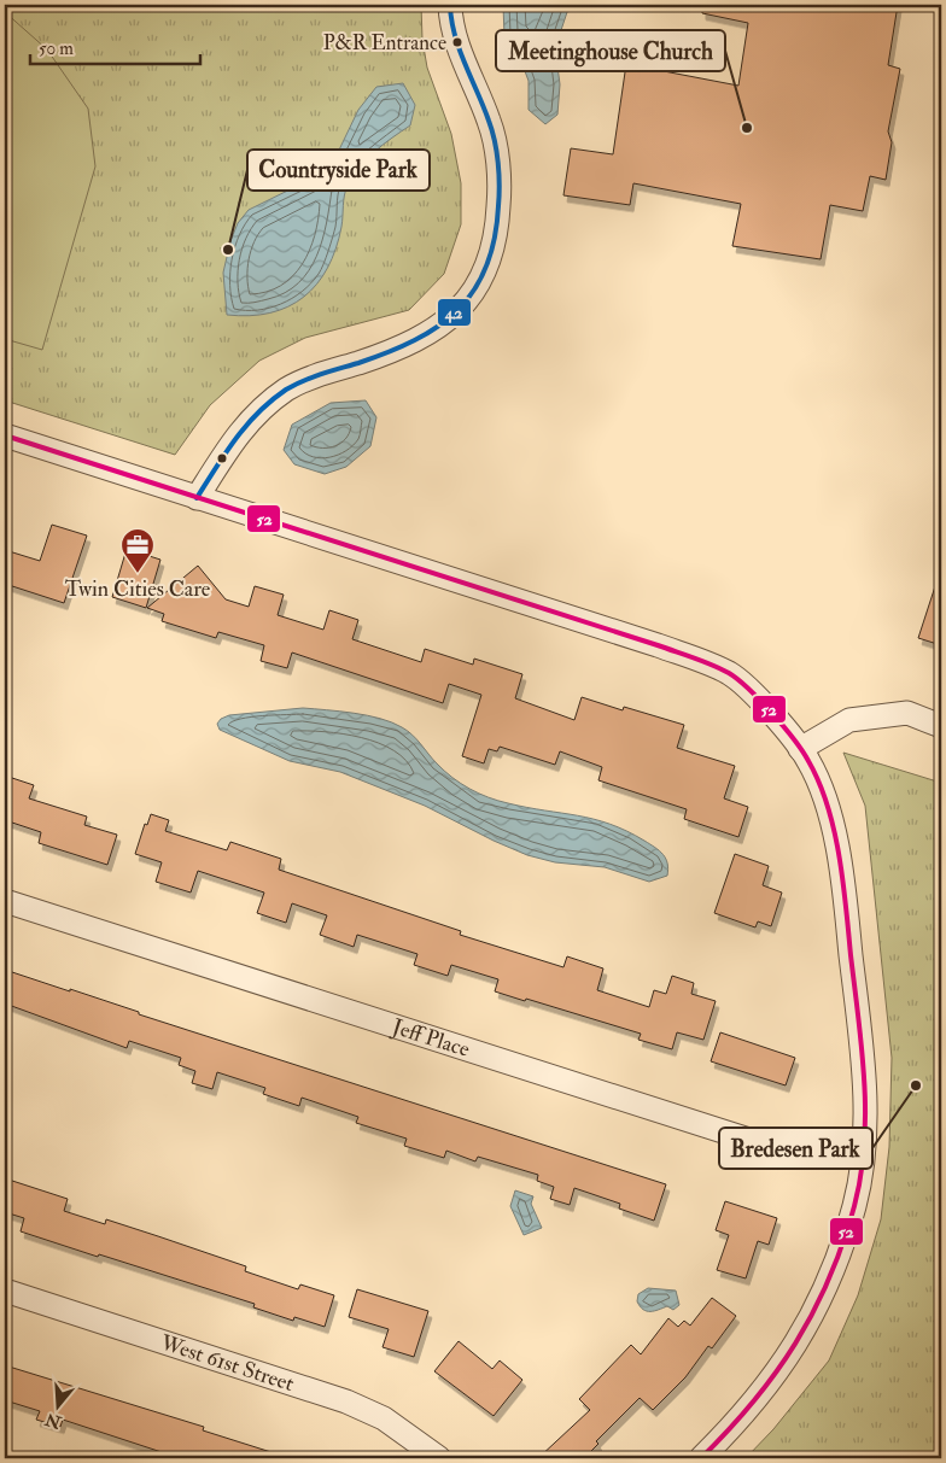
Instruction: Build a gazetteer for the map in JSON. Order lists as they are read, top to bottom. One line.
{"streets":{"street":["Jeff Place","West 61st Street"]},"places":{"other":["P&R Entrance","Meetinghouse Church","Countryside Park","Bredesen Park"],"office":["Twin Cities Care"]},"lines":["transit line 42","transit line 52"],"scale_bar":"50 m","north":"bottom"}
